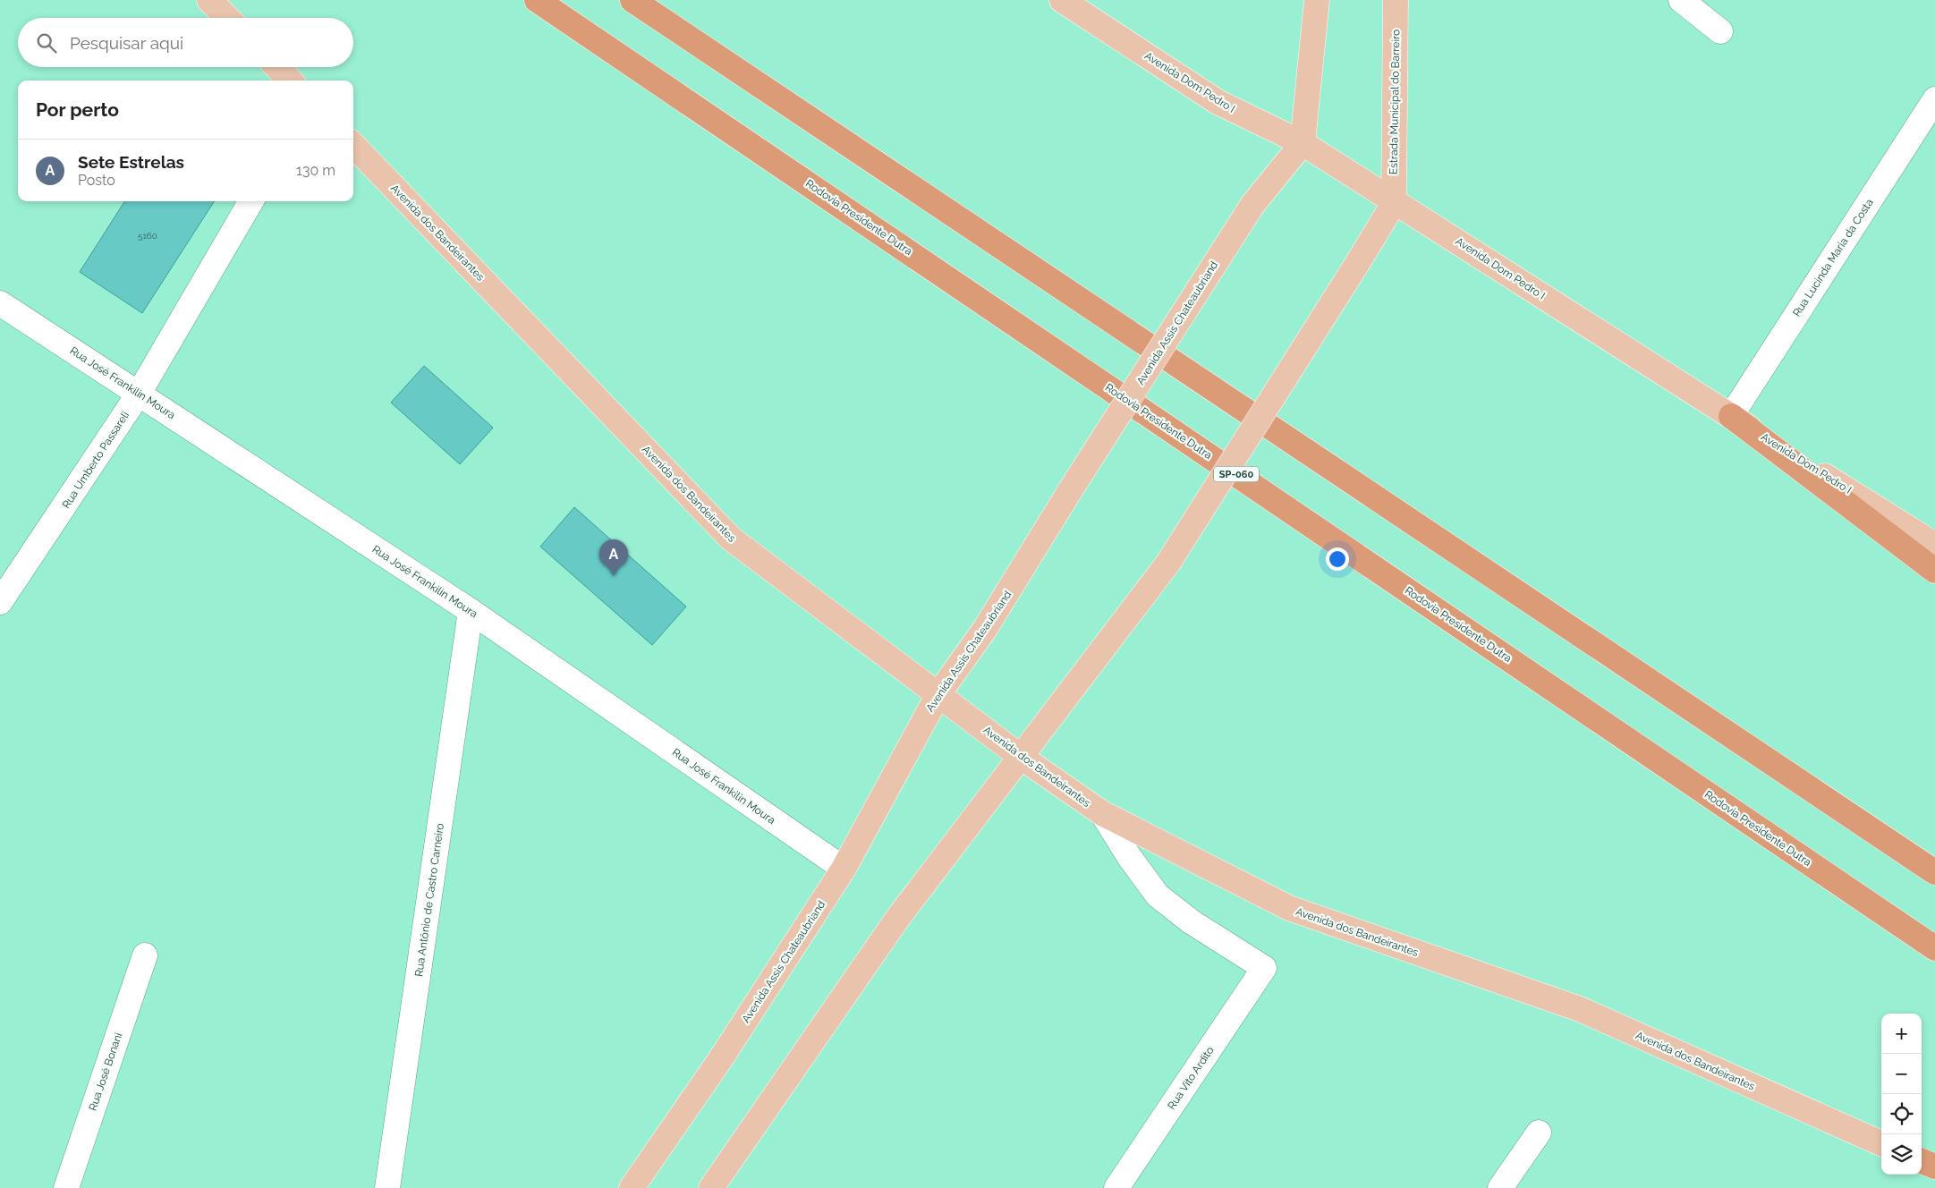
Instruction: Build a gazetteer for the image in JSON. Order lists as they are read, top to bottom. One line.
{"streets":{"highway":["Rodovia Presidente Dutra","SP-060"],"main road":["Avenida Dom Pedro I","Estrada Municipal do Barreiro","Avenida dos Bandeirantes","Avenida Assis Chateaubriand"],"street":["Rua Lucinda Maria da Costa","Rua José Frankilin Moura","Rua Umberto Passareli","Rua Antônio de Castro Carneiro","Rua José Bonani","Rua Vito Ardito"]},"crossings":[["Avenida Dom Pedro I","Estrada Municipal do Barreiro"],["Avenida Dom Pedro I","Rua Lucinda Maria da Costa"],["Avenida Dom Pedro I","Avenida Assis Chateaubriand"],["Avenida dos Bandeirantes","Avenida Assis Chateaubriand"],["Avenida dos Bandeirantes","Rua Vito Ardito"],["Avenida Assis Chateaubriand","Rua José Frankilin Moura"],["Rua José Frankilin Moura","Rua Umberto Passareli"],["Rua José Frankilin Moura","Rua Antônio de Castro Carneiro"]],"house_numbers":["5160"],"page":{"search":"Pesquisar aqui","heading":"Por perto","list":[{"mark":"A","name":"Sete Estrelas","note":"Posto","value":"130 m"}],"pins":"A","map_buttons":["+","−"]}}
